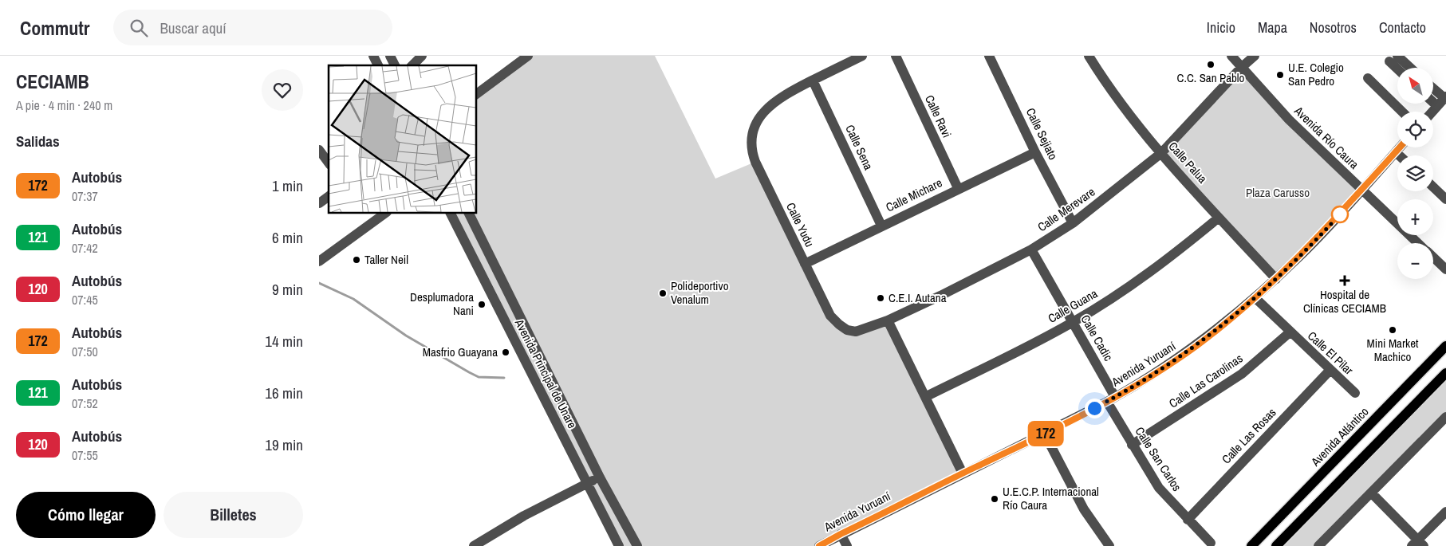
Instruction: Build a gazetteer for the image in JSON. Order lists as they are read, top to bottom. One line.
{"streets":{"main road":["Avenida Atlántico"],"street":["Calle Ravi","Calle Sejiato","Avenida Río Caura","Calle Sena","Calle Palua","Calle Michare","Calle Merevare","Calle Yudu","Calle Guana","Calle Cadic","Calle El Pilar","Avenida Yuruaní","Avenida Principal de Unare","Calle Las Carolinas","Calle Las Rosas","Calle San Carlos"]},"crossings":[["Calle Ravi","Calle Michare"],["Calle Sejiato","Calle Michare"],["Calle Sejiato","Calle Merevare"],["Avenida Río Caura","Calle Merevare"],["Avenida Río Caura","Avenida Yuruaní"],["Calle Sena","Calle Michare"],["Calle Sena","Calle Yudu"],["Calle Palua","Calle Merevare"],["Calle Palua","Calle Guana"],["Calle Palua","Avenida Yuruaní"],["Calle Michare","Calle Yudu"],["Calle Merevare","Calle Yudu"],["Calle Merevare","Calle Cadic"],["Calle Guana","Calle Cadic"],["Calle Cadic","Avenida Yuruaní"],["Calle Cadic","Calle San Carlos"],["Calle El Pilar","Avenida Yuruaní"],["Calle El Pilar","Calle Las Carolinas"],["Calle El Pilar","Calle Las Rosas"],["Avenida Yuruaní","Calle San Carlos"],["Calle Las Carolinas","Calle San Carlos"],["Calle Las Rosas","Calle San Carlos"]],"parks":["Plaza Carusso"],"places":{"other":["C.C. San Pablo","U.E. Colegio San Pedro","Taller Neil","Polideportivo Venalum","C.E.I. Autana","Desplumadora Nani","Mini Market Machico","Masfrio Guayana","U.E.C.P. Internacional Río Caura"],"health":["Hospital de Clínicas CECIAMB"]},"lines":["bus line 172"],"north":"top left","page":{"header":"Commutr","search":"Buscar aquí","nav":["Inicio","Mapa","Nosotros","Contacto"],"heading":[["CECIAMB","A pie · 4 min · 240 m"],"Salidas"],"on_map":"172","map_buttons":["+","−"],"list":[{"mark":"172","name":"Autobús","note":"07:37","value":"1 min"},{"mark":"121","name":"Autobús","note":"07:42","value":"6 min"},{"mark":"120","name":"Autobús","note":"07:45","value":"9 min"},{"mark":"172","name":"Autobús","note":"07:50","value":"14 min"},{"mark":"121","name":"Autobús","note":"07:52","value":"16 min"},{"mark":"120","name":"Autobús","note":"07:55","value":"19 min"}],"buttons":["Cómo llegar","Billetes"]}}
